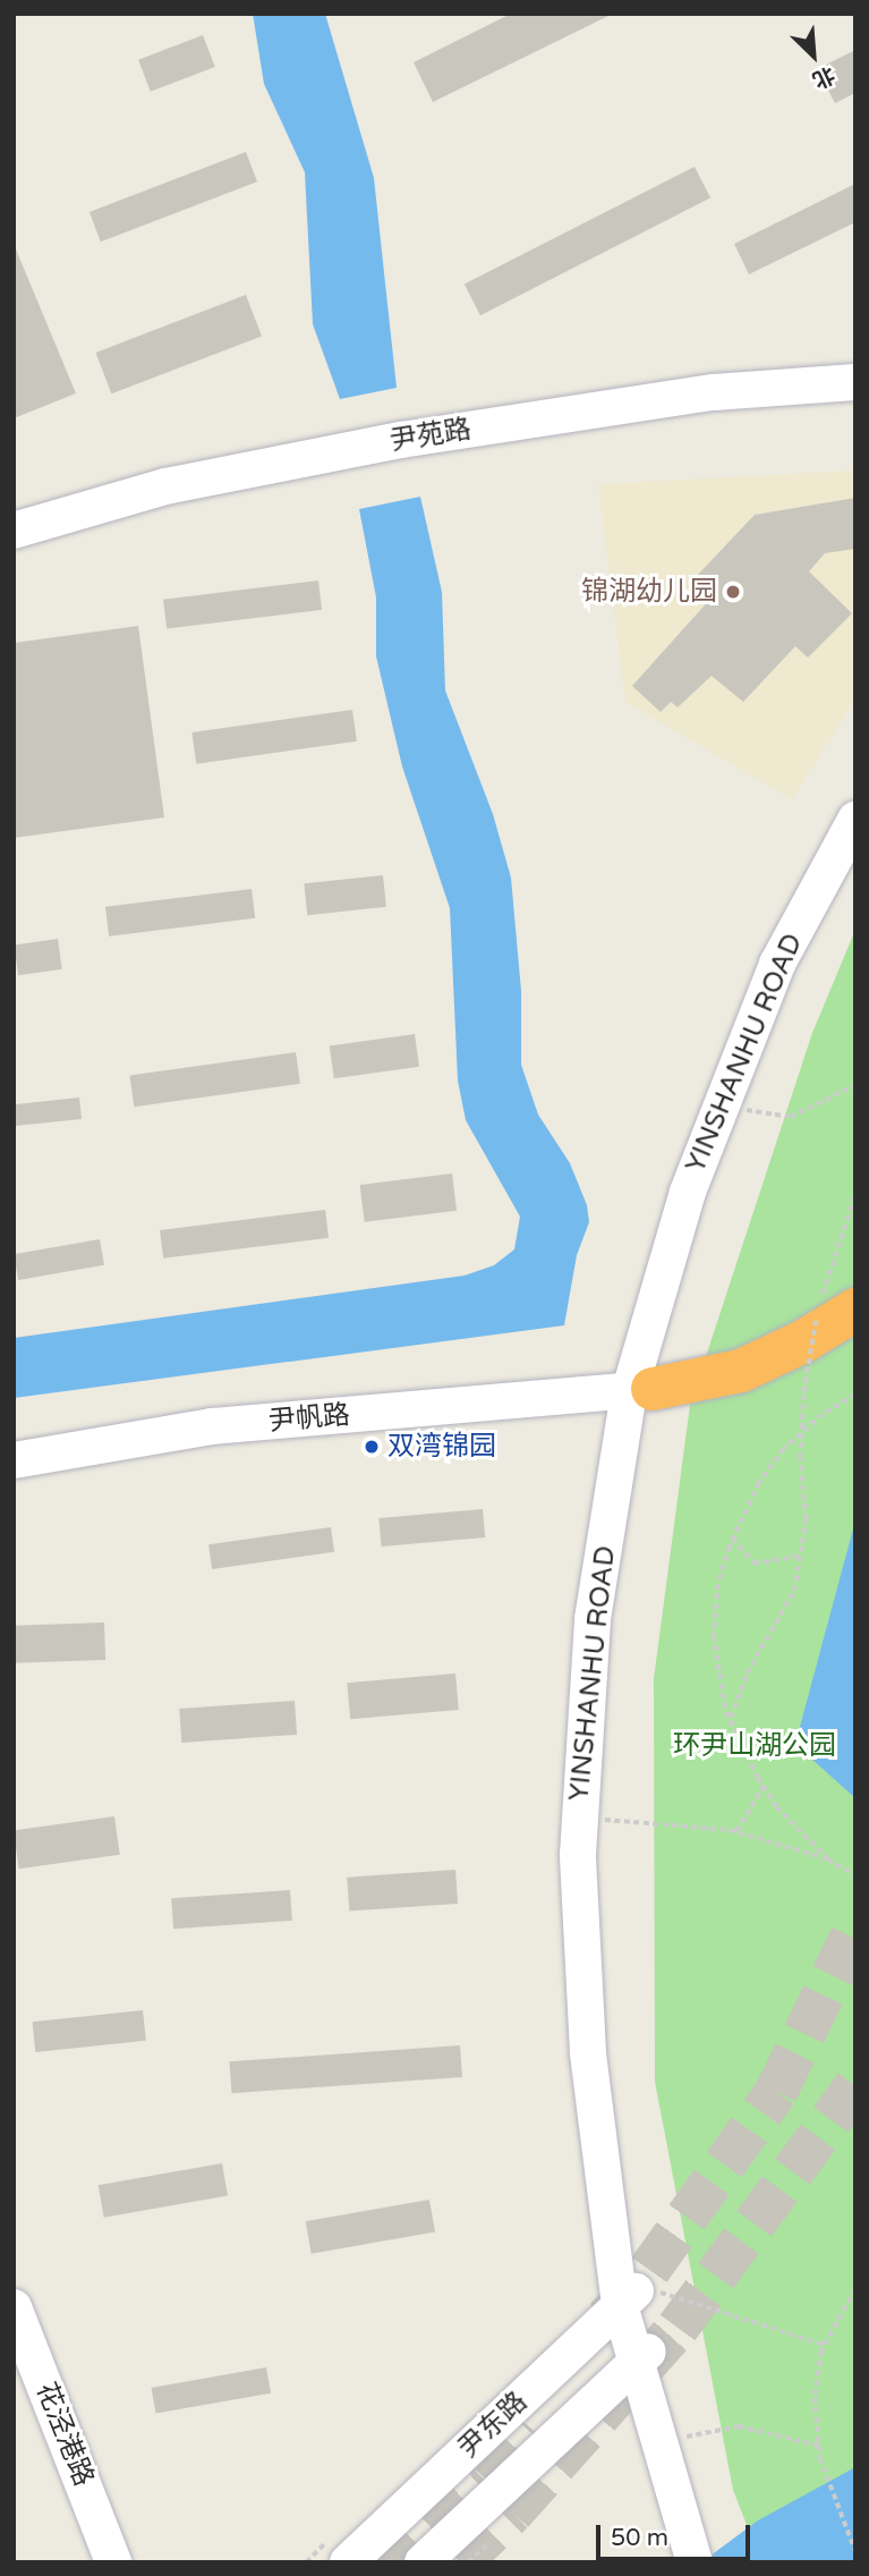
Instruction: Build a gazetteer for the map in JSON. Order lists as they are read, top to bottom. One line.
{"streets":{"main road":["尹苑路","YINSHANHU ROAD","尹帆路","尹东路","花泾港路"]},"crossings":[["YINSHANHU ROAD","尹帆路"],["YINSHANHU ROAD","尹东路"]],"parks":["环尹山湖公园"],"places":["锦湖幼儿园","双湾锦园"],"scale_bar":"50 m","north":"bottom right"}
